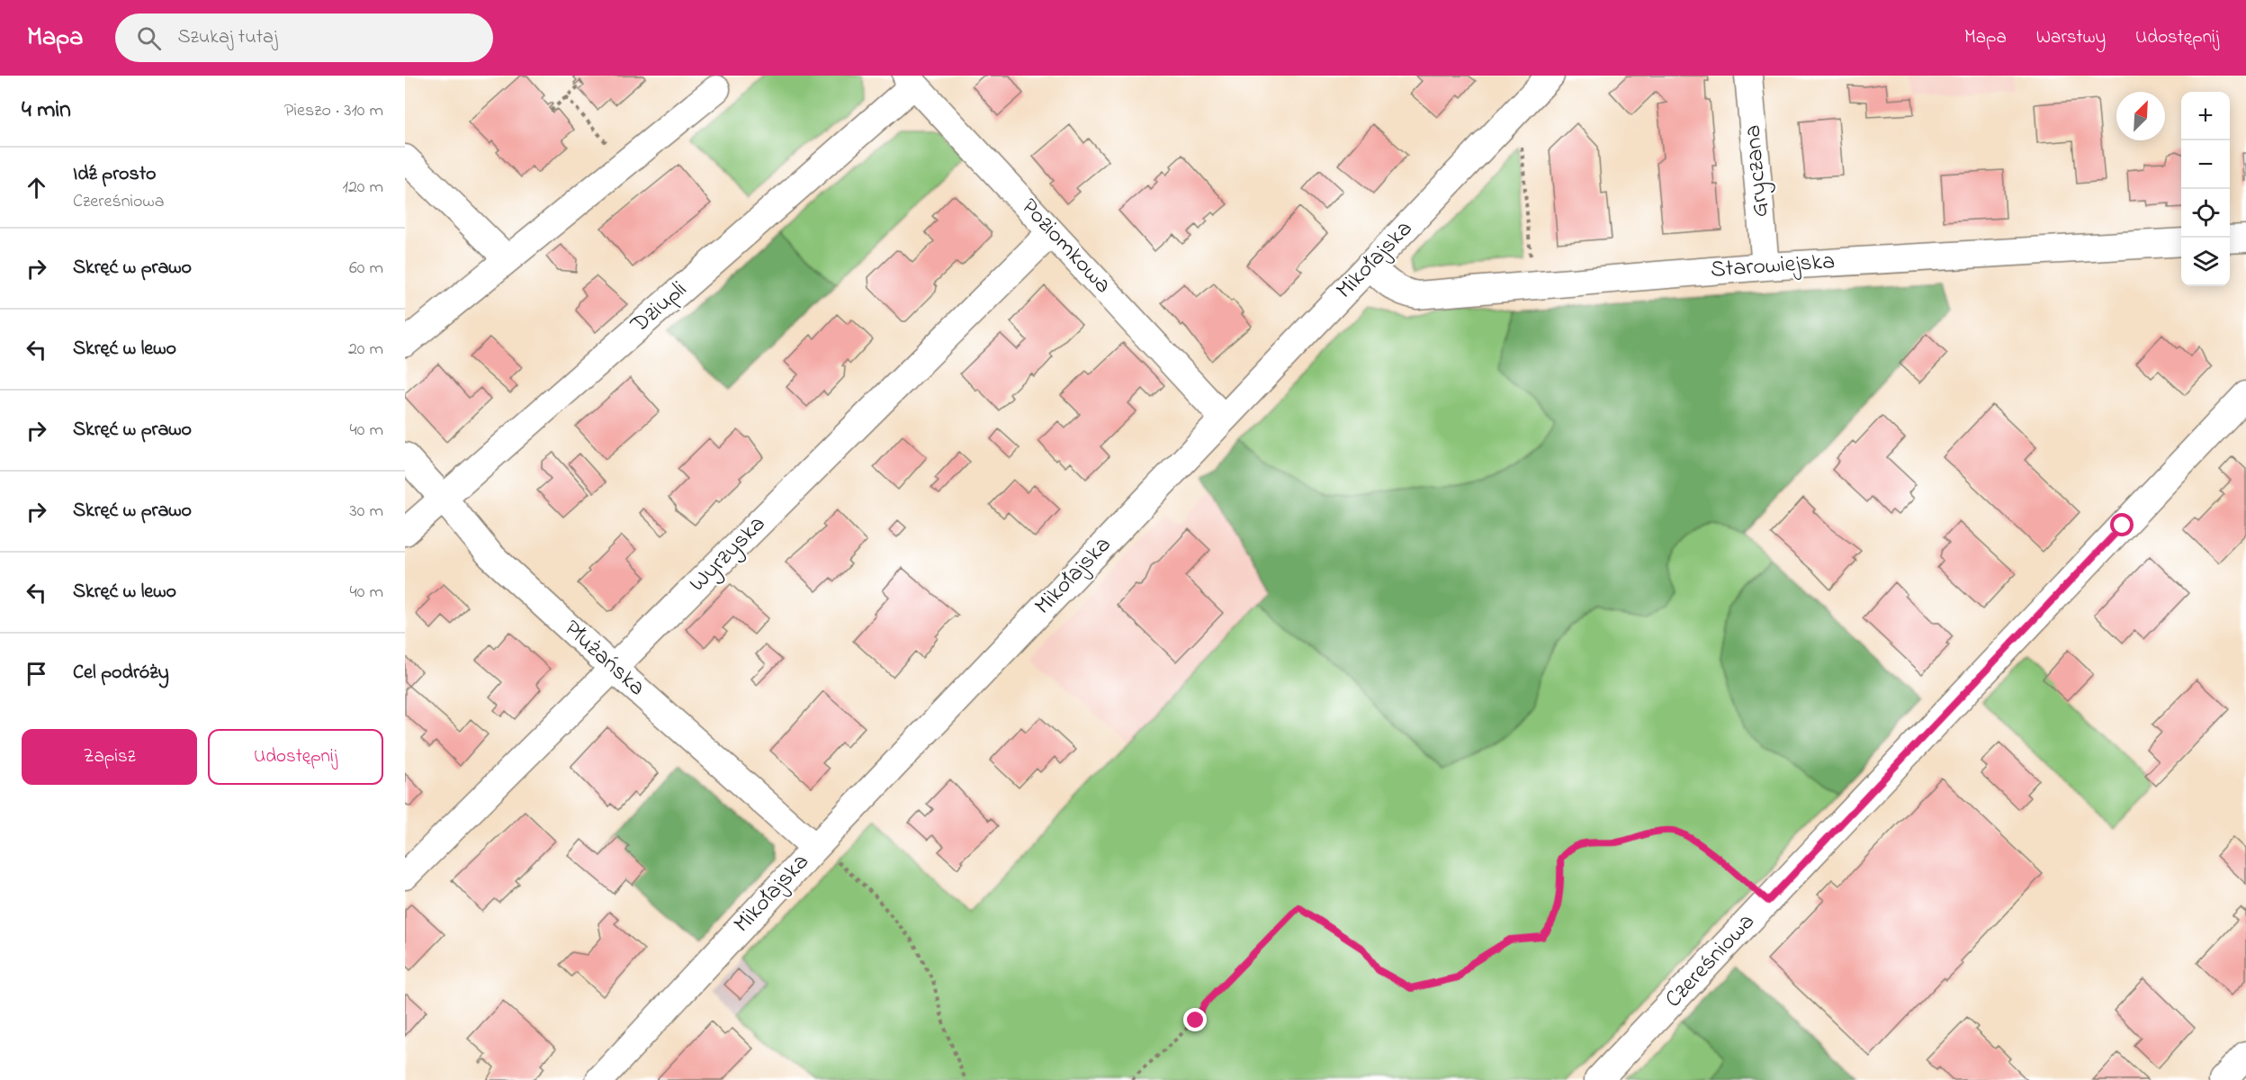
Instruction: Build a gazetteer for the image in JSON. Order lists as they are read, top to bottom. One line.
{"streets":{"street":["Gryczana","Poziomkowa","Mikołajska","Starowiejska","Dziupli","Wyrzyska","Płużańska","Czereśniowa"]},"crossings":[["Gryczana","Starowiejska"],["Poziomkowa","Mikołajska"],["Poziomkowa","Dziupli"],["Poziomkowa","Wyrzyska"],["Mikołajska","Starowiejska"],["Mikołajska","Płużańska"],["Dziupli","Płużańska"],["Wyrzyska","Płużańska"]],"north":"top right","page":{"header":"Mapa","search":"Szukaj tutaj","nav":["Mapa","Warstwy","Udostępnij"],"heading":["4 min","Pieszo · 310 m"],"map_buttons":["+","−"],"list":[["Idź prosto","Czereśniowa","120 m"],["Skręć w prawo","60 m"],["Skręć w lewo","20 m"],["Skręć w prawo","40 m"],["Skręć w prawo","30 m"],["Skręć w lewo","40 m"],"Cel podróży"],"buttons":["Zapisz","Udostępnij"]}}
